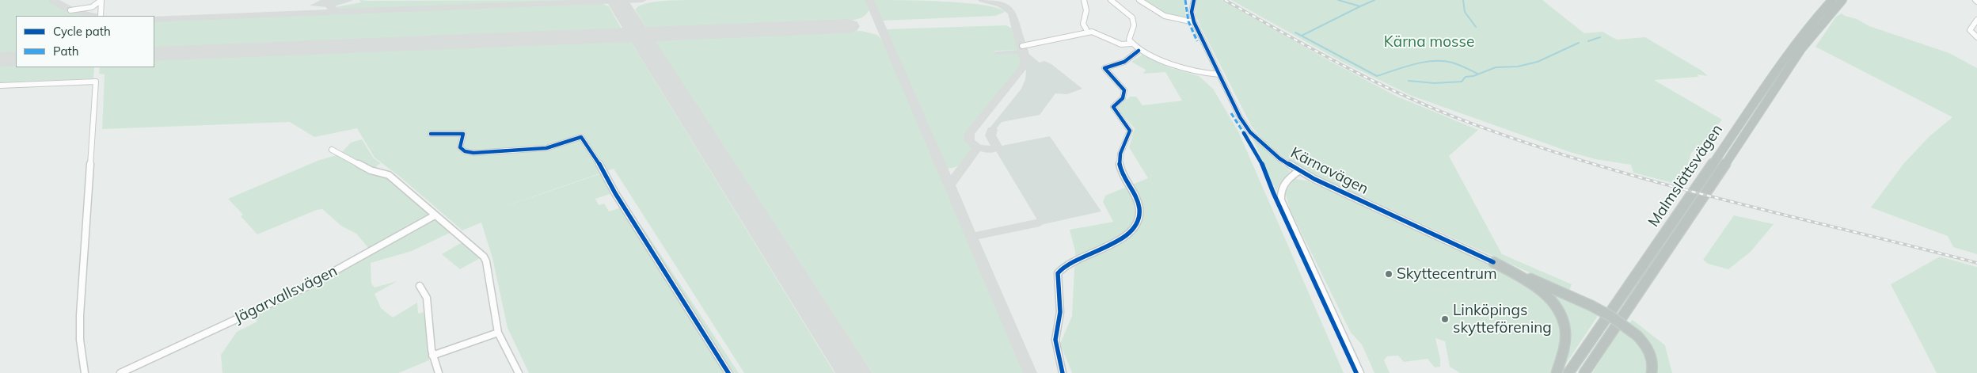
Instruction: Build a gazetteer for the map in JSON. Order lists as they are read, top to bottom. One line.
{"streets":{"highway":["Malmslättsvägen"],"street":["Kärnavägen","Jägarvallsvägen"]},"parks":["Kärna mosse"],"places":["Skyttecentrum","Linköpings skytteförening"],"legend":["Cycle path","Path"]}
